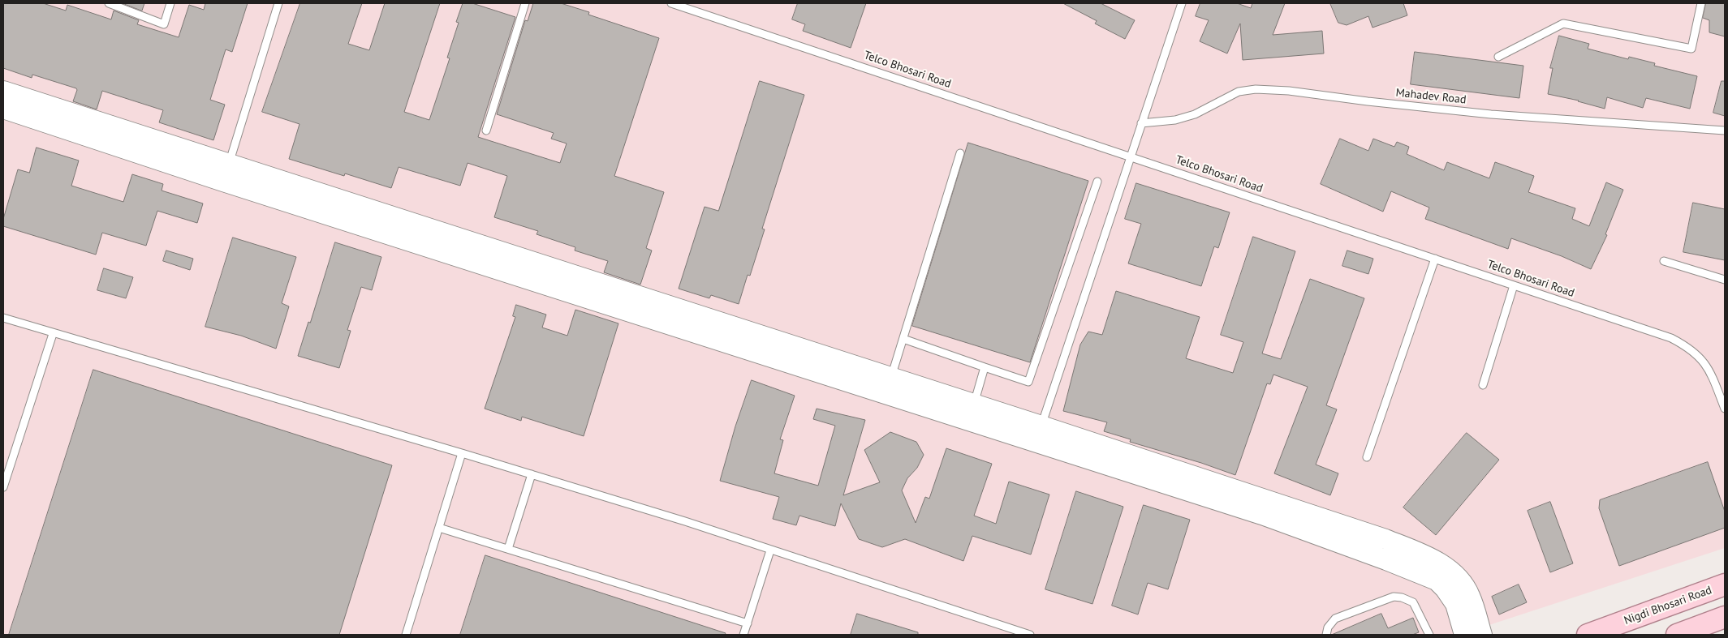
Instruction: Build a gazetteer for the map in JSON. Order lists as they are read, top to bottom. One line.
{"streets":{"main road":["Nigdi Bhosari Road"],"lane":["Telco Bhosari Road","Mahadev Road"]}}
